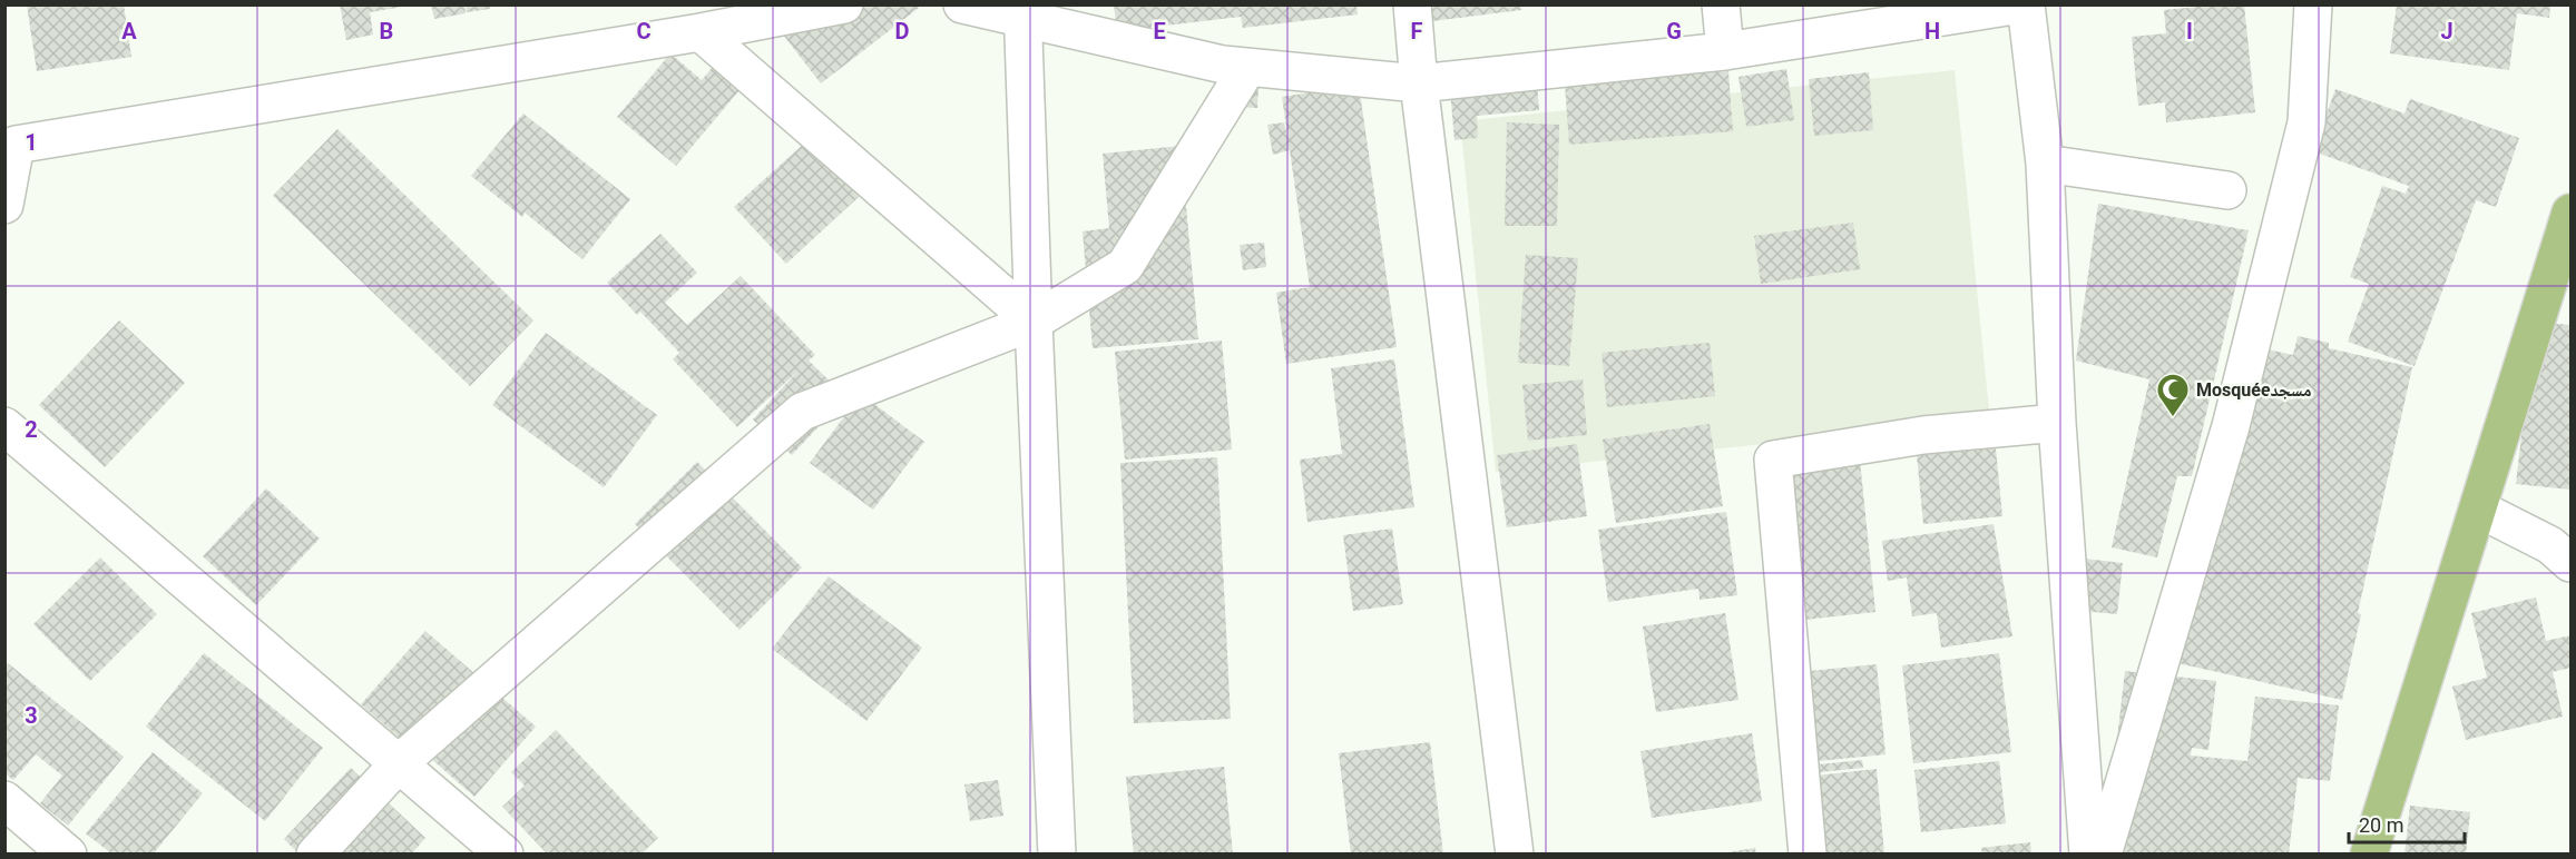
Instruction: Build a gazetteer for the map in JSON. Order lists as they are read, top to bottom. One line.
{"places":{"mosque":["Mosquéeمسجد"]},"scale_bar":"20 m","grid":{"columns":["A","B","C","D","E","F","G","H","I","J"],"rows":["1","2","3"]}}
